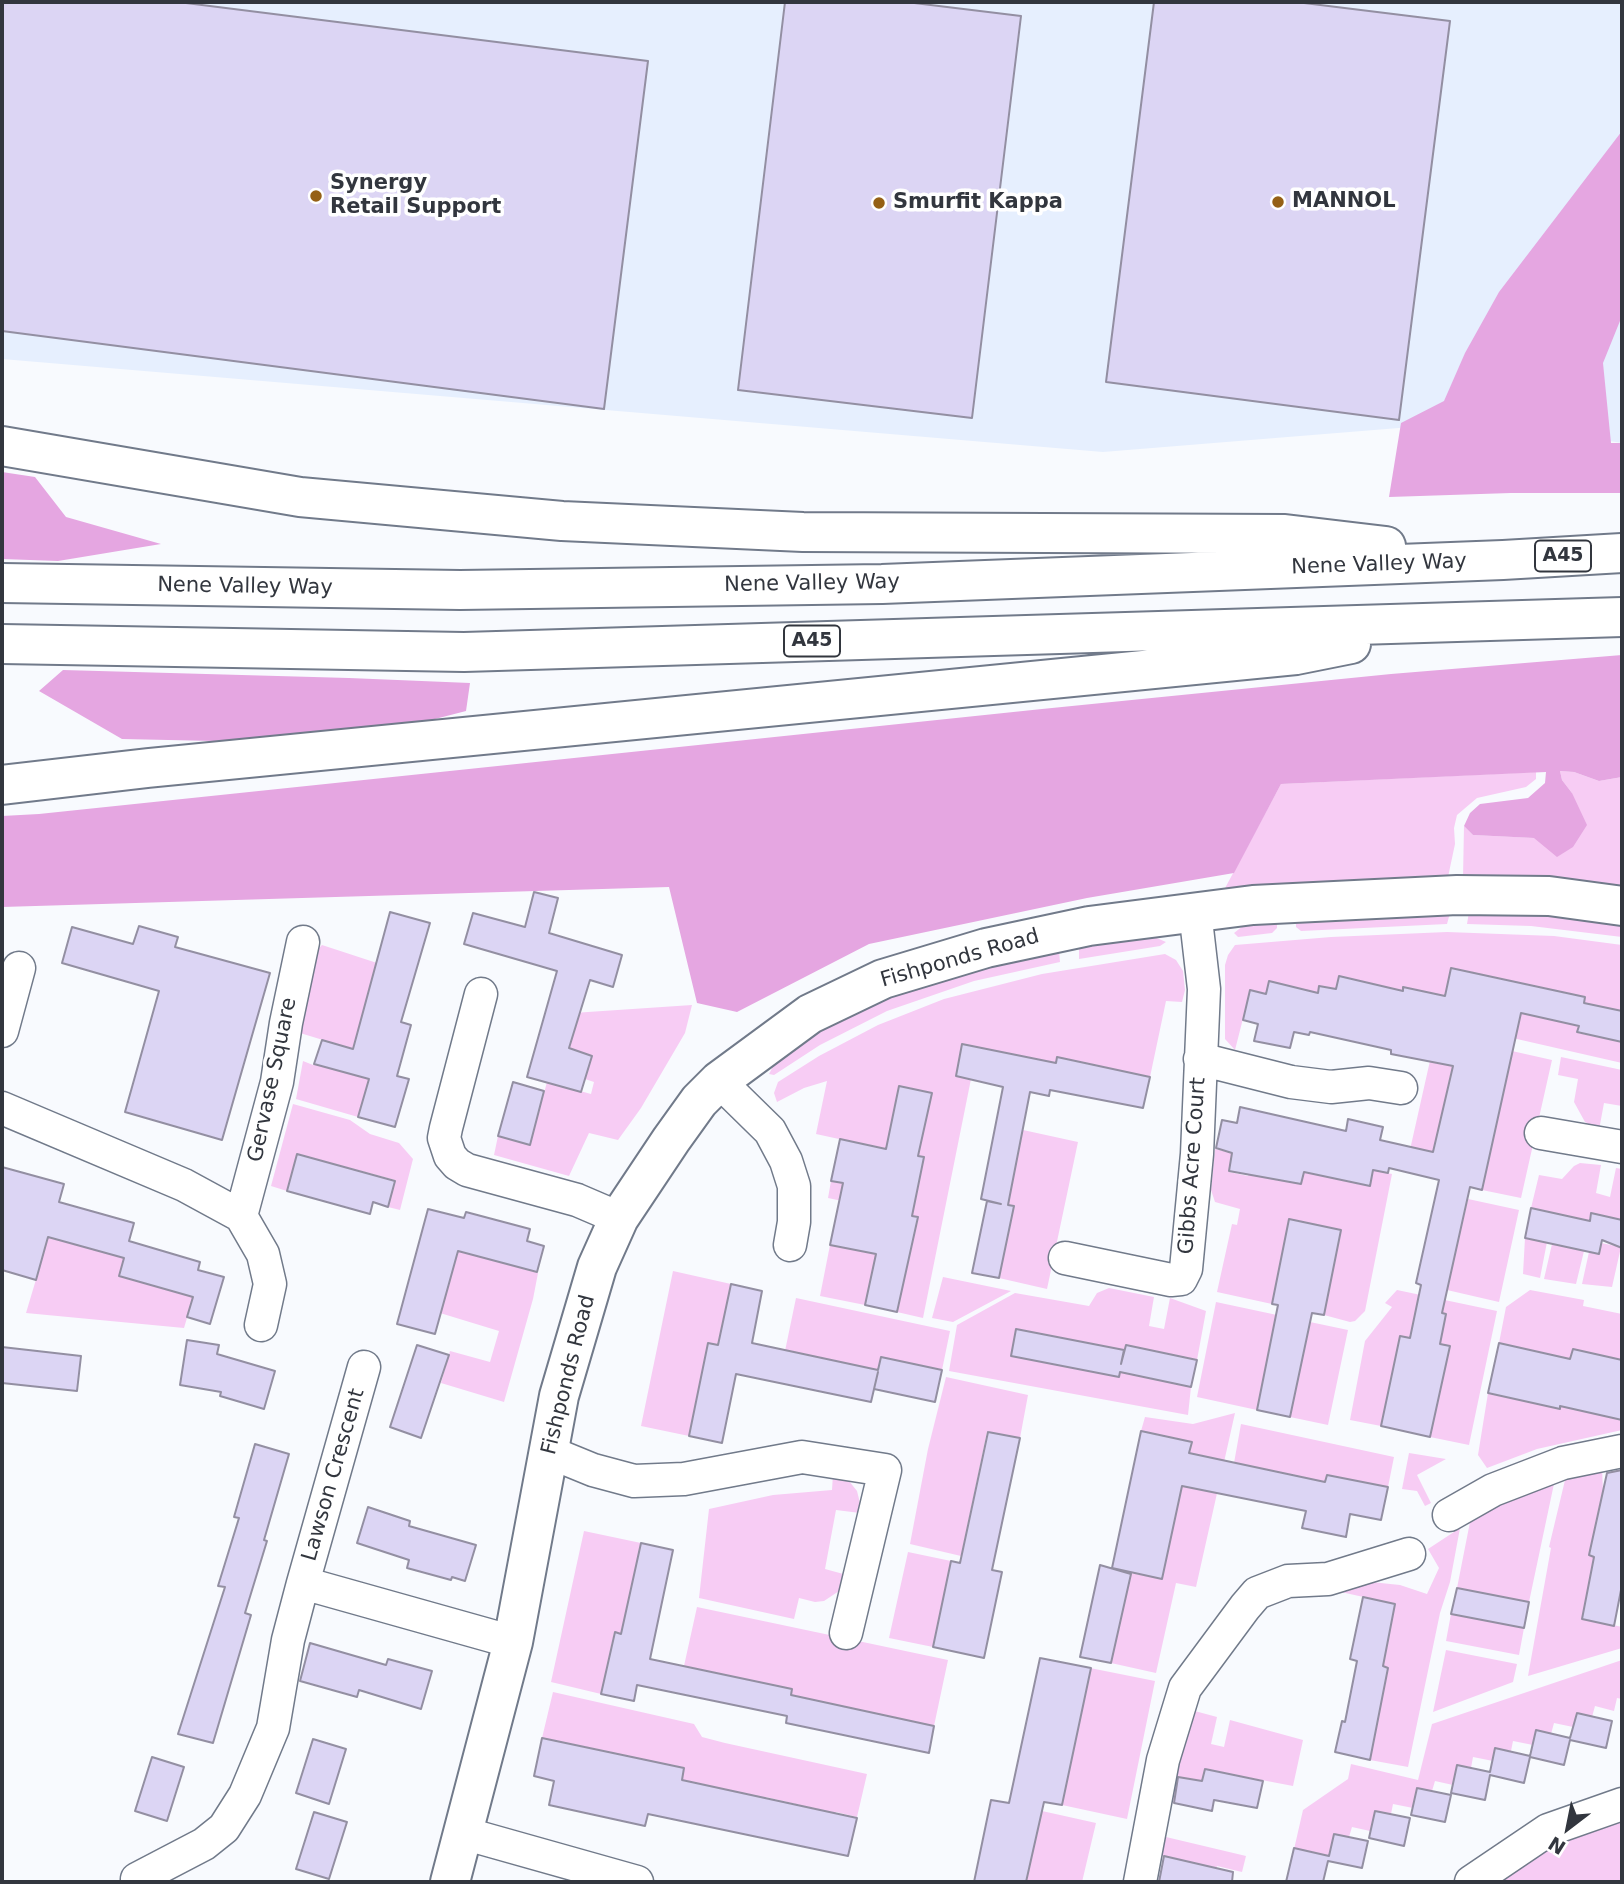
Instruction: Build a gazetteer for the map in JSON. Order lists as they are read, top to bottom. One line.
{"streets":{"main road":["A45","Nene Valley Way","Fishponds Road"],"street":["Gervase Square","Gibbs Acre Court","Lawson Crescent"]},"crossings":[["Fishponds Road","Gibbs Acre Court"],["Fishponds Road","Lawson Crescent"]],"places":["Synergy Retail Support","MANNOL","Smurfit Kappa"],"north":"bottom left"}
